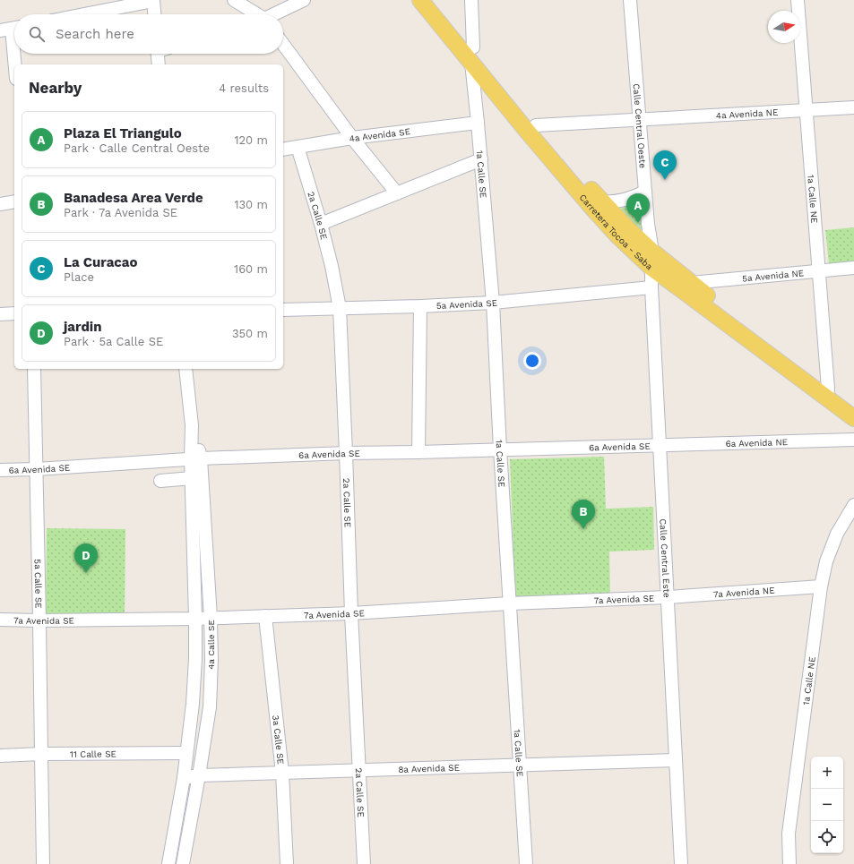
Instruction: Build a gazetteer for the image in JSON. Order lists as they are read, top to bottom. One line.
{"streets":{"main road":["Carretera Tocoa - Saba"],"street":["4a Avenida NE","Calle Central Oeste","4a Avenida SE","1a Calle SE","1a Calle NE","2a Calle SE","5a Avenida NE","5a Avenida SE","6a Avenida NE","6a Avenida SE","Calle Central Este","5a Calle SE","7a Avenida NE","7a Avenida SE","4a Calle SE","3a Calle SE","11 Calle SE","8a Avenida SE"]},"crossings":[["4a Avenida NE","Calle Central Oeste"],["4a Avenida NE","1a Calle NE"],["Calle Central Oeste","Carretera Tocoa - Saba"],["Calle Central Oeste","Calle Central Este"],["4a Avenida SE","1a Calle SE"],["4a Avenida SE","2a Calle SE"],["1a Calle SE","Carretera Tocoa - Saba"],["1a Calle SE","5a Avenida SE"],["1a Calle SE","6a Avenida SE"],["1a Calle SE","7a Avenida SE"],["1a Calle SE","8a Avenida SE"],["1a Calle NE","Carretera Tocoa - Saba"],["1a Calle NE","5a Avenida NE"],["1a Calle NE","7a Avenida NE"],["2a Calle SE","5a Avenida SE"],["2a Calle SE","6a Avenida SE"],["2a Calle SE","7a Avenida SE"],["2a Calle SE","8a Avenida SE"],["Carretera Tocoa - Saba","5a Avenida NE"],["Carretera Tocoa - Saba","Calle Central Este"],["5a Avenida SE","Calle Central Este"],["6a Avenida NE","6a Avenida SE"],["6a Avenida NE","Calle Central Este"],["6a Avenida SE","Calle Central Este"],["6a Avenida SE","5a Calle SE"],["6a Avenida SE","4a Calle SE"],["Calle Central Este","7a Avenida NE"],["Calle Central Este","7a Avenida SE"],["Calle Central Este","8a Avenida SE"],["5a Calle SE","7a Avenida SE"],["5a Calle SE","11 Calle SE"],["7a Avenida NE","7a Avenida SE"],["7a Avenida SE","4a Calle SE"],["7a Avenida SE","3a Calle SE"],["4a Calle SE","11 Calle SE"],["4a Calle SE","8a Avenida SE"],["3a Calle SE","8a Avenida SE"]],"north":"right","page":{"search":"Search here","heading":["Nearby","4 results"],"list":[{"mark":"A","name":"Plaza El Triangulo","note":"Park · Calle Central Oeste","value":"120 m"},{"mark":"B","name":"Banadesa Area Verde","note":"Park · 7a Avenida SE","value":"130 m"},{"mark":"C","name":"La Curacao","note":"Place","value":"160 m"},{"mark":"D","name":"jardin","note":"Park · 5a Calle SE","value":"350 m"}],"pins":["C","A","B","D"],"map_buttons":["+","−"]}}
